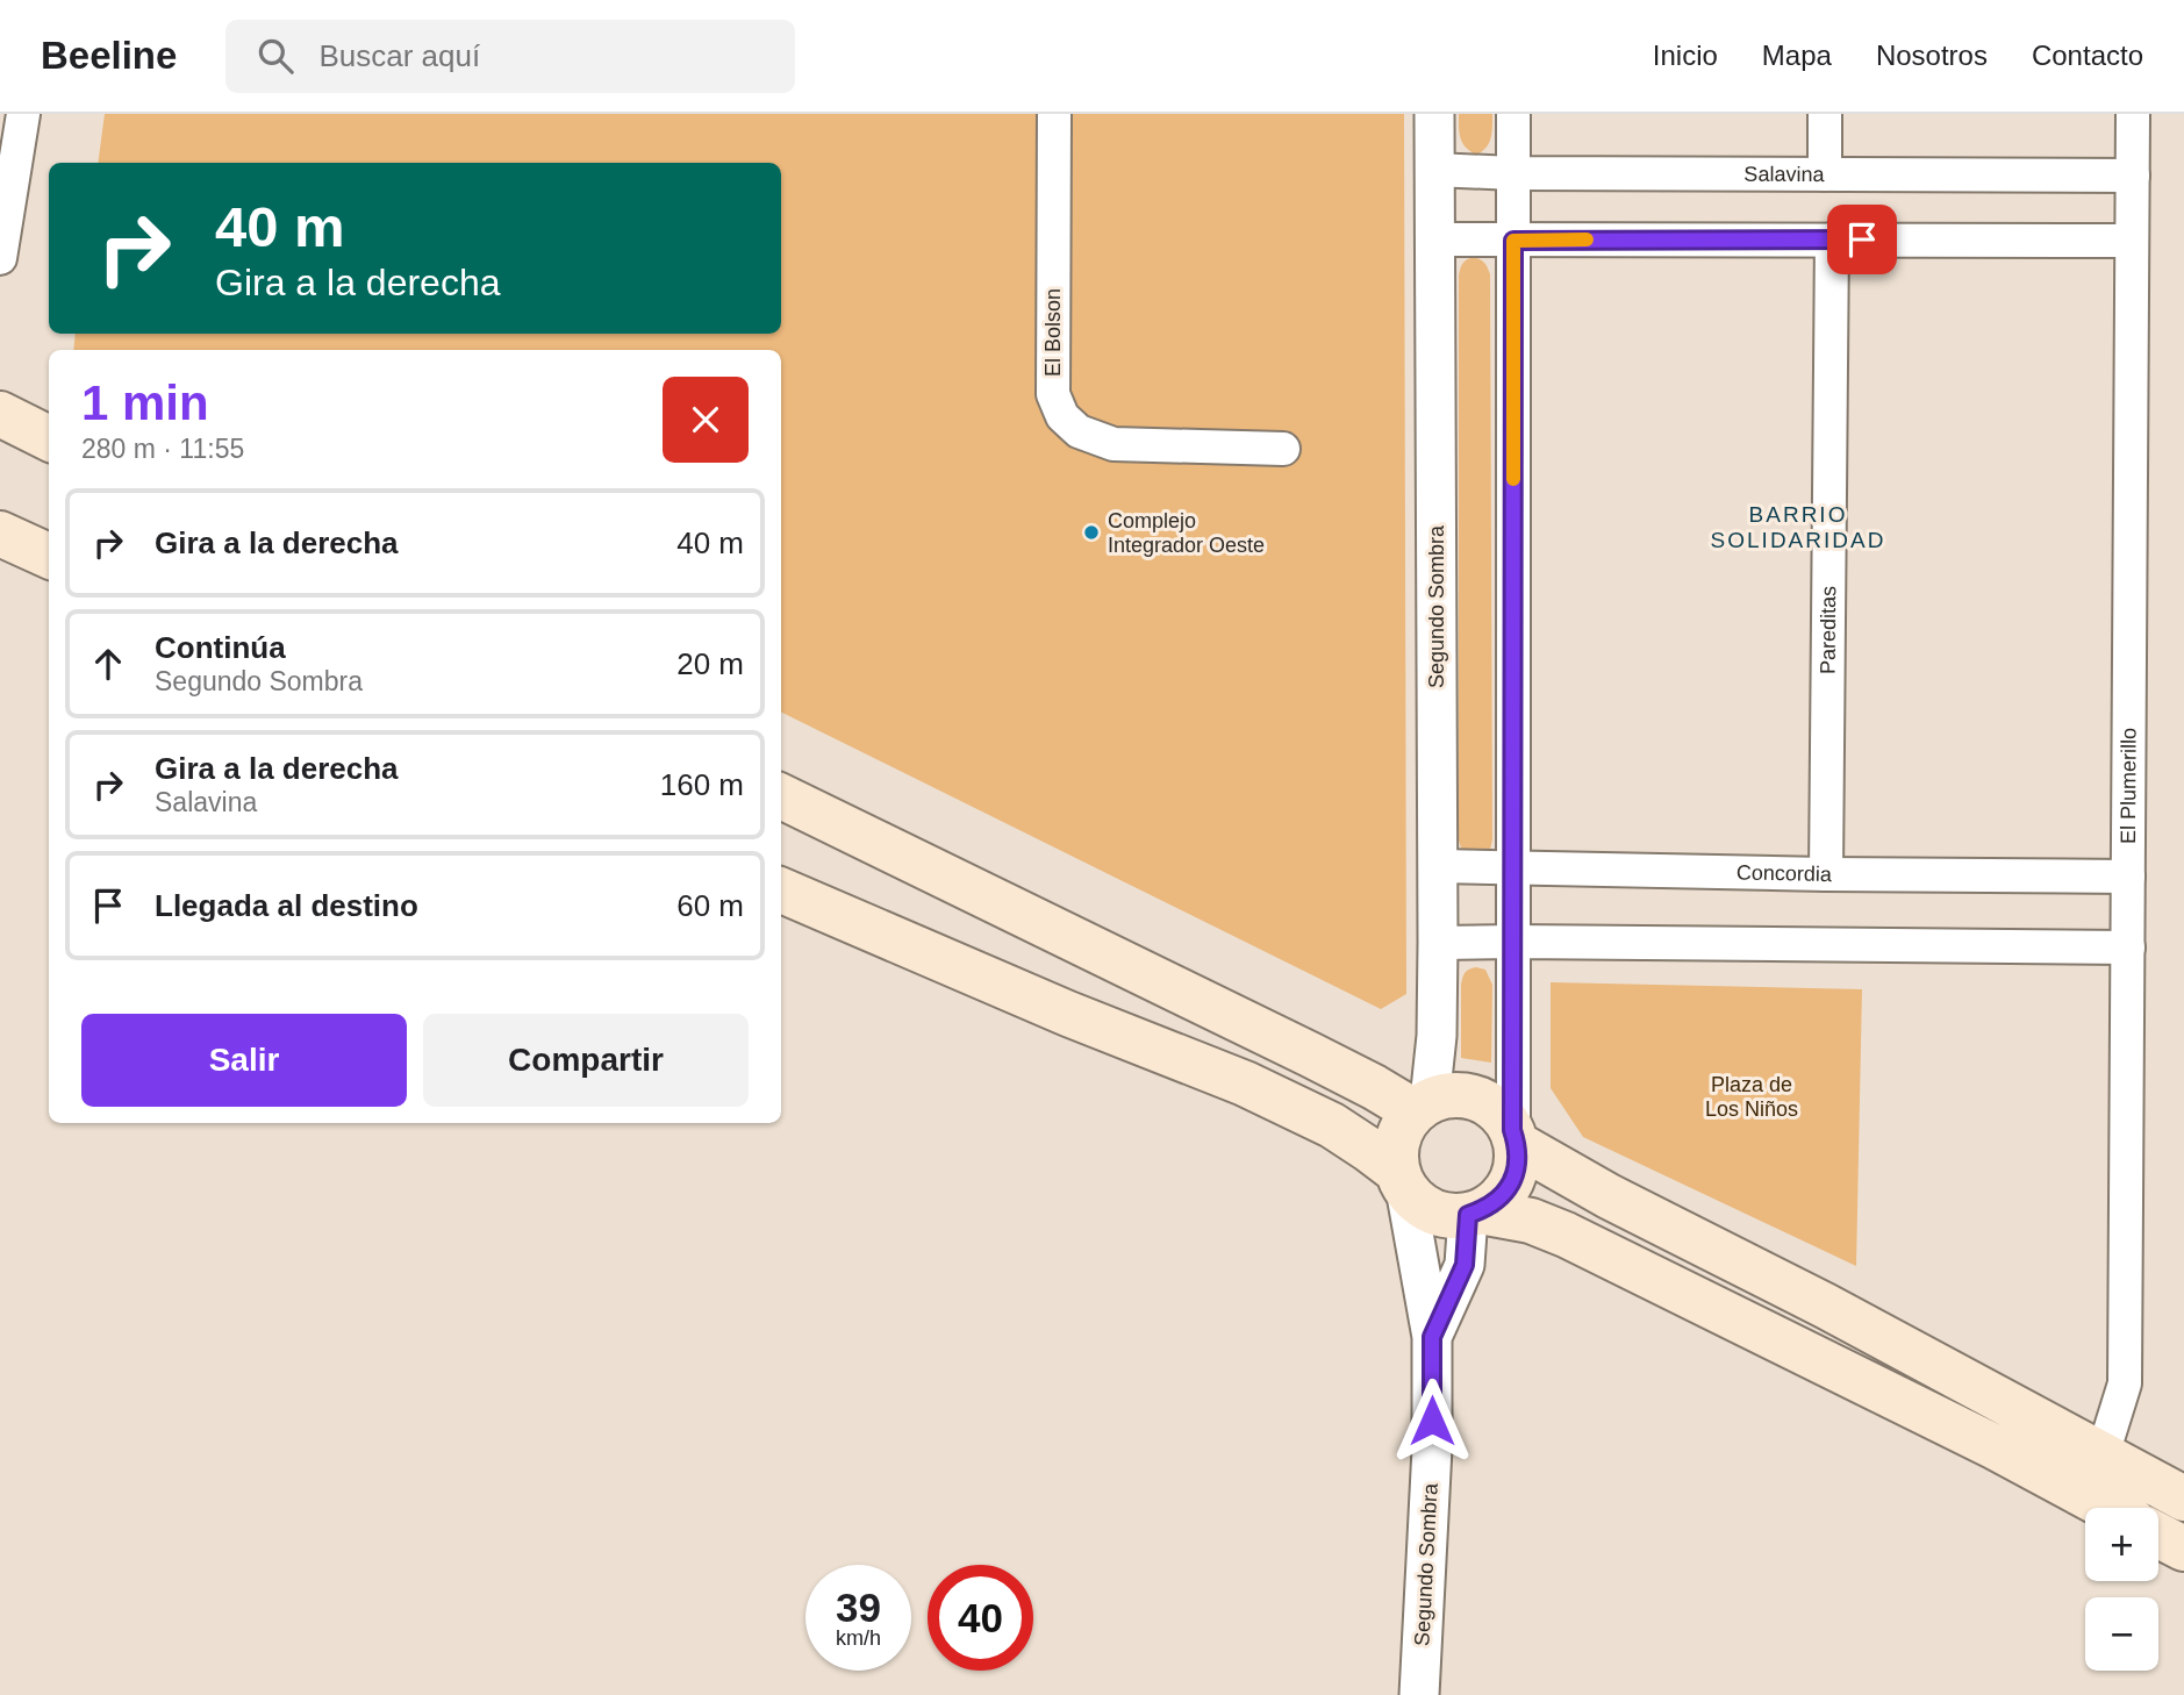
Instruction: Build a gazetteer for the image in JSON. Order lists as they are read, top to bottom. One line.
{"streets":{"street":["Salavina","El Bolson","Segundo Sombra","Pareditas","El Plumerillo","Concordia"]},"crossings":[["Salavina","Segundo Sombra"],["Salavina","El Plumerillo"],["Segundo Sombra","Concordia"],["Pareditas","Concordia"],["El Plumerillo","Concordia"]],"districts":["BARRIO SOLIDARIDAD"],"parks":["Plaza de Los Niños"],"places":["Complejo Integrador Oeste"],"page":{"header":"Beeline","search":"Buscar aquí","nav":["Inicio","Mapa","Nosotros","Contacto"],"turn":["40 m","Gira a la derecha"],"heading":["1 min","280 m · 11:55"],"list":[{"name":"Gira a la derecha","value":"40 m"},{"name":"Continúa","note":"Segundo Sombra","value":"20 m"},{"name":"Gira a la derecha","note":"Salavina","value":"160 m"},{"name":"Llegada al destino","value":"60 m"}],"buttons":["Salir","Compartir"],"map_buttons":["+","−"],"speed":"39 km/h","limit":"40"}}
